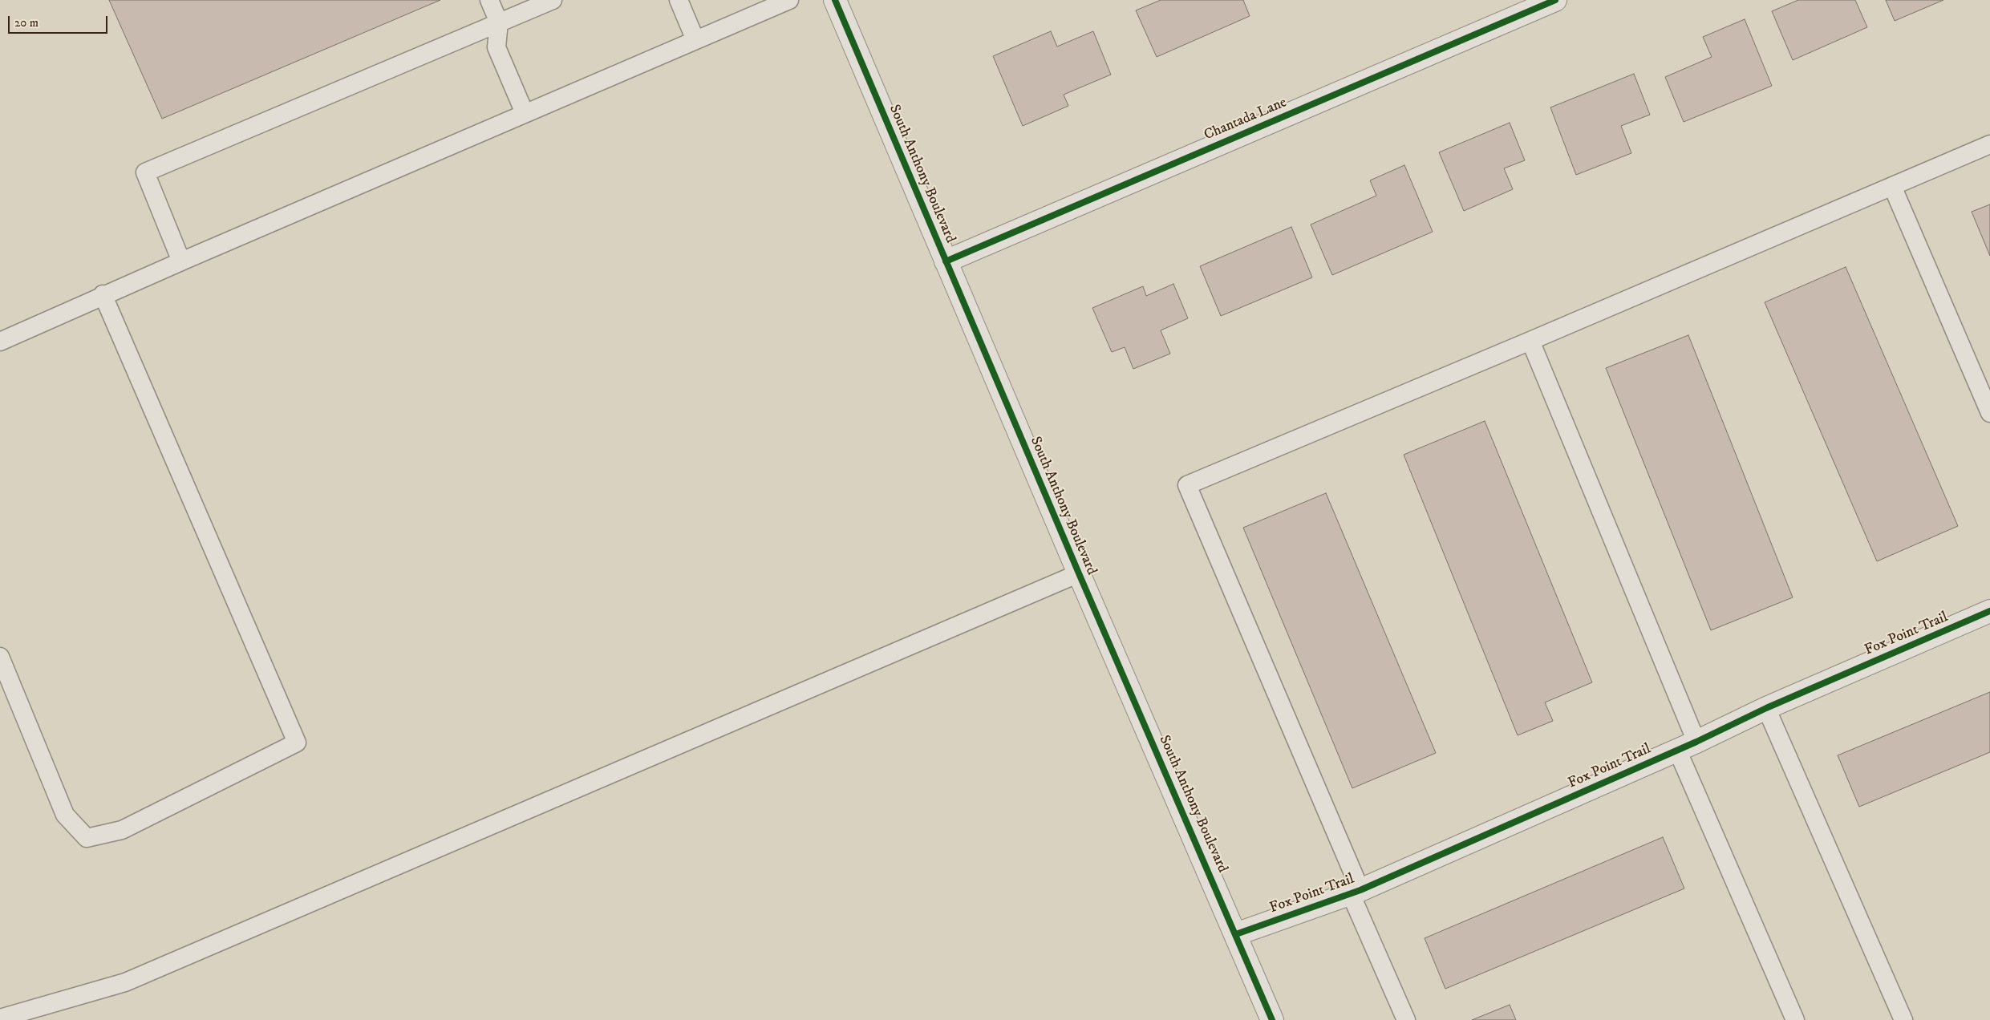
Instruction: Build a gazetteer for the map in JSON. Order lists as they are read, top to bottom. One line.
{"streets":{"street":["Chantada Lane","South Anthony Boulevard","Fox Point Trail"]},"crossings":[["Chantada Lane","South Anthony Boulevard"],["South Anthony Boulevard","Fox Point Trail"]],"scale_bar":"20 m"}
